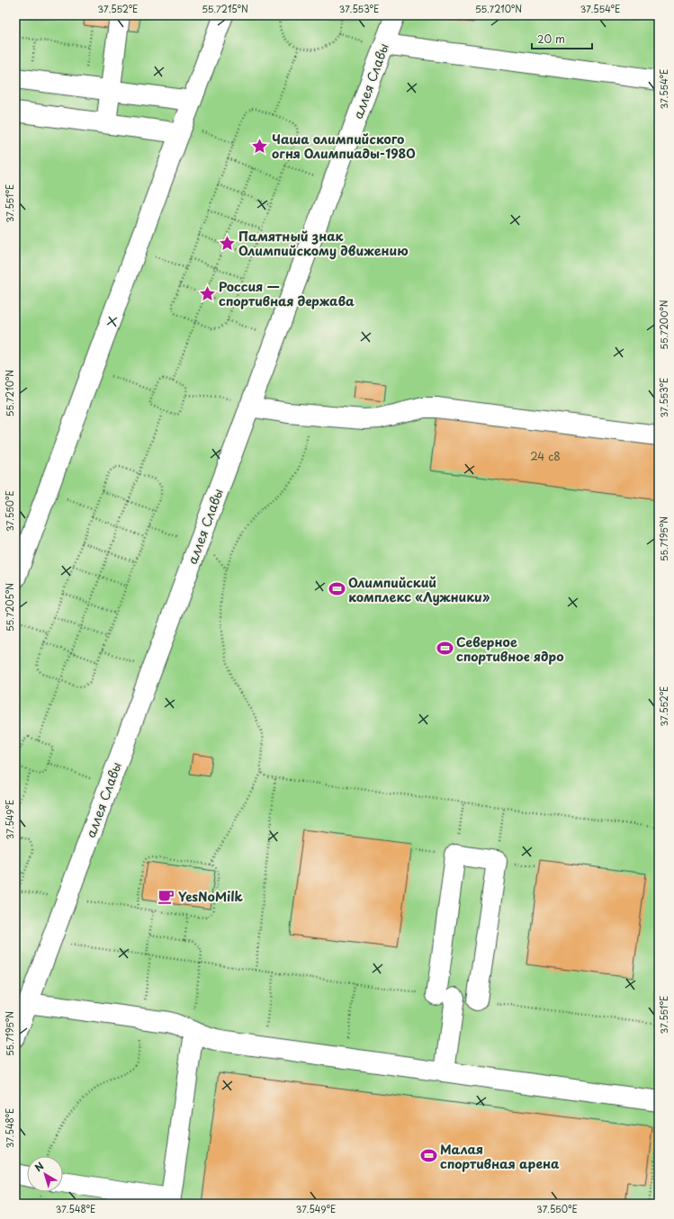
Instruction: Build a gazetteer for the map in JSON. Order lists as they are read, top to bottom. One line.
{"streets":{"street":["аллея Славы"]},"places":{"place":["Чаша олимпийского огня Олимпиады-1980","Памятный знак Олимпийскому движению","Россия — спортивная держава"],"sports":["Олимпийский комплекс «Лужники»","Северное спортивное ядро","Малая спортивная арена"],"cafe":["YesNoMilk"]},"house_numbers":["24 с8"],"scale_bar":"20 m","north":"top left","coordinates":["37.552°E","55.7215°N","37.553°E","55.7210°N","37.554°E","37.551°E","55.7200°N","37.550°E","55.7195°N","55.7205°N","37.549°E","37.548°E"]}
